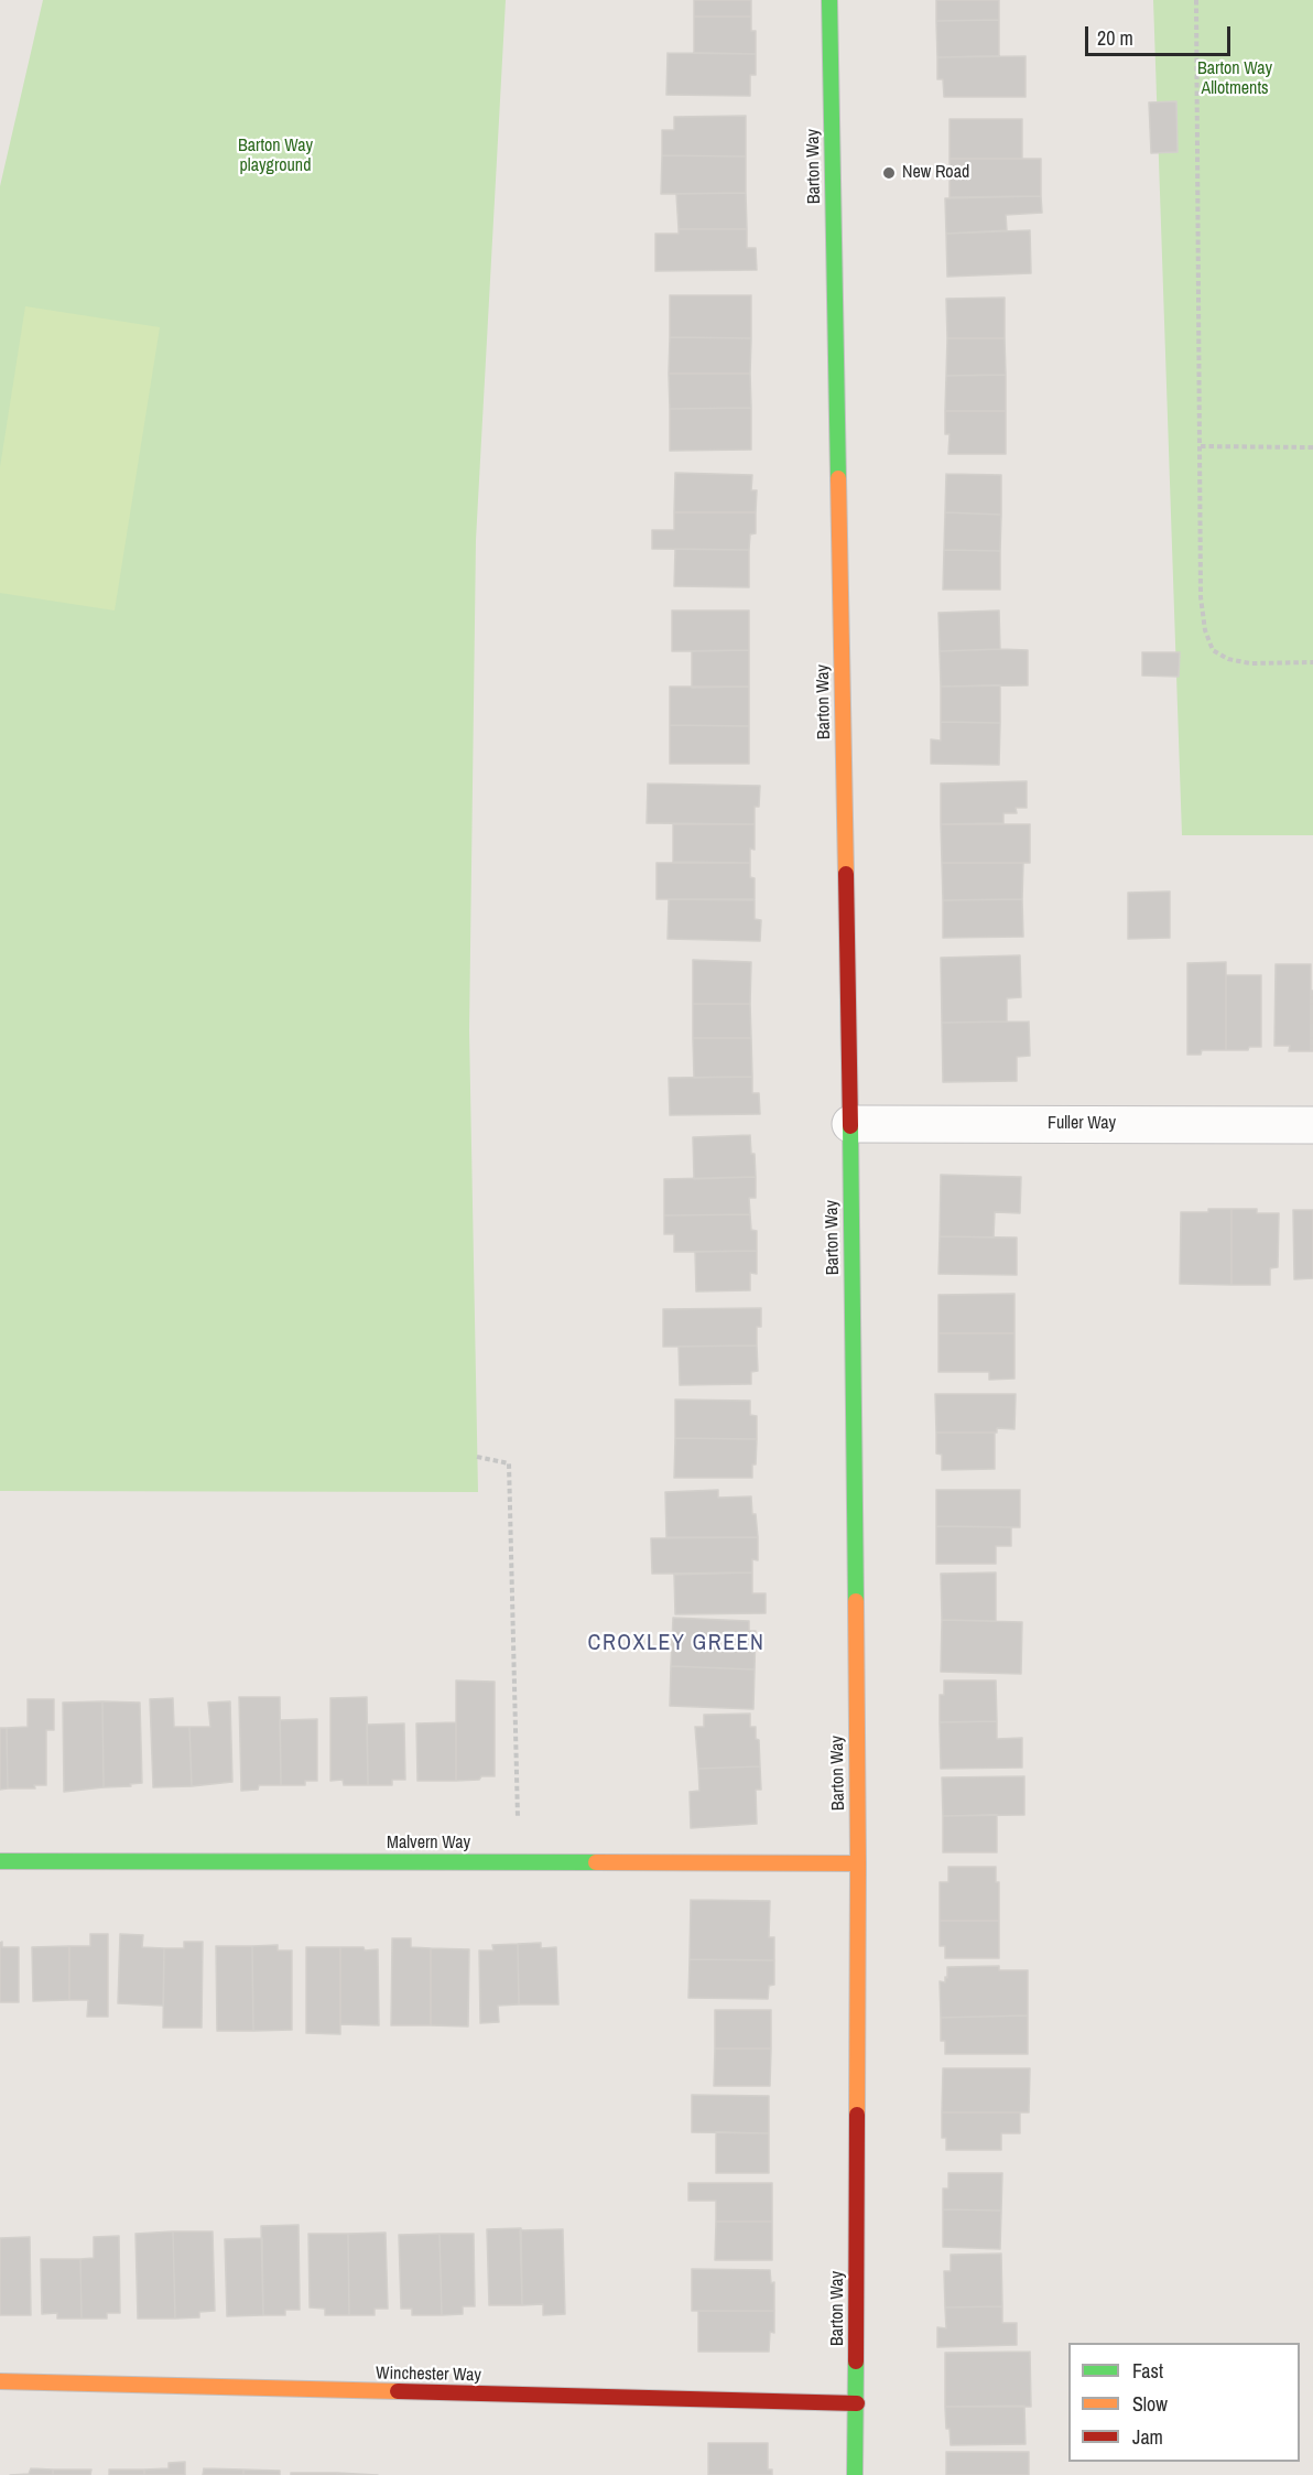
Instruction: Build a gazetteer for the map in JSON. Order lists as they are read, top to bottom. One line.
{"streets":{"street":["Barton Way","Fuller Way","Malvern Way","Winchester Way"]},"crossings":[["Barton Way","Fuller Way"],["Barton Way","Malvern Way"],["Barton Way","Winchester Way"]],"districts":["CROXLEY GREEN"],"parks":["Barton Way Allotments","Barton Way playground"],"places":["New Road"],"legend":["Fast","Slow","Jam"],"scale_bar":"20 m"}
